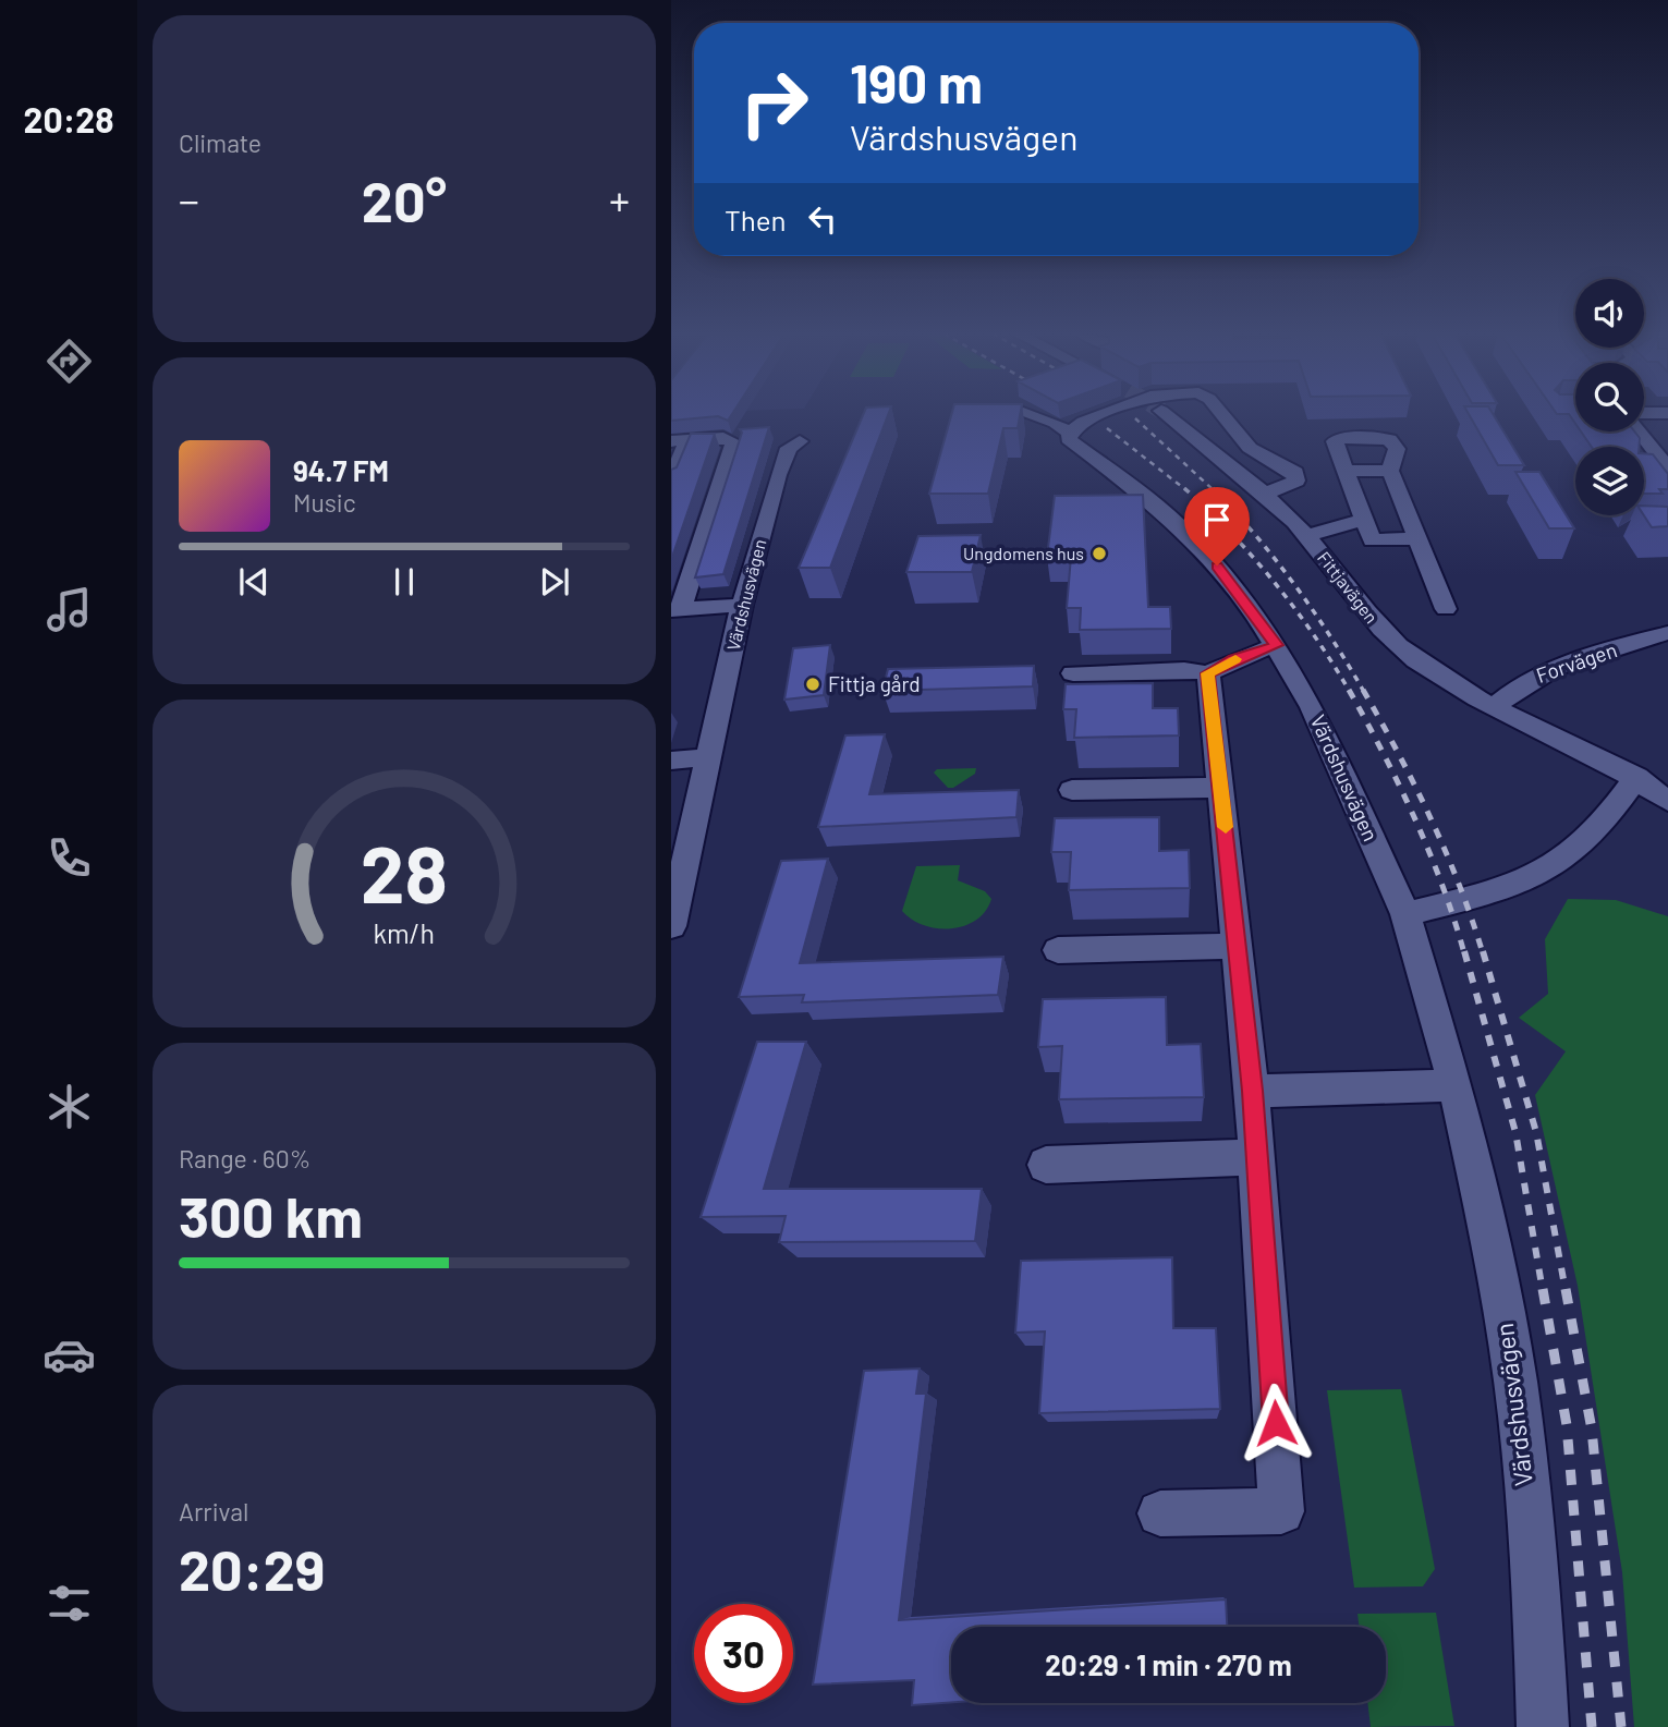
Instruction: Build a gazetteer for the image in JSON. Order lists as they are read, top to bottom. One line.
{"streets":{"street":["Fittjavägen","Värdshusvägen","Forvägen"]},"crossings":[["Fittjavägen","Forvägen"]],"places":["Ungdomens hus","Fittja gård"],"page":{"tabs":"20:28","tile":["Climate",["Range · 60%","300 km"],["Arrival","20:29"]],"turn":["190 m","Värdshusvägen"],"heat":["−","20°","+"],"then":"Then","song":["94.7 FM","Music"],"limit":"30","trip":"20:29 · 1 min · 270 m","gauge":["28","km/h"]}}
